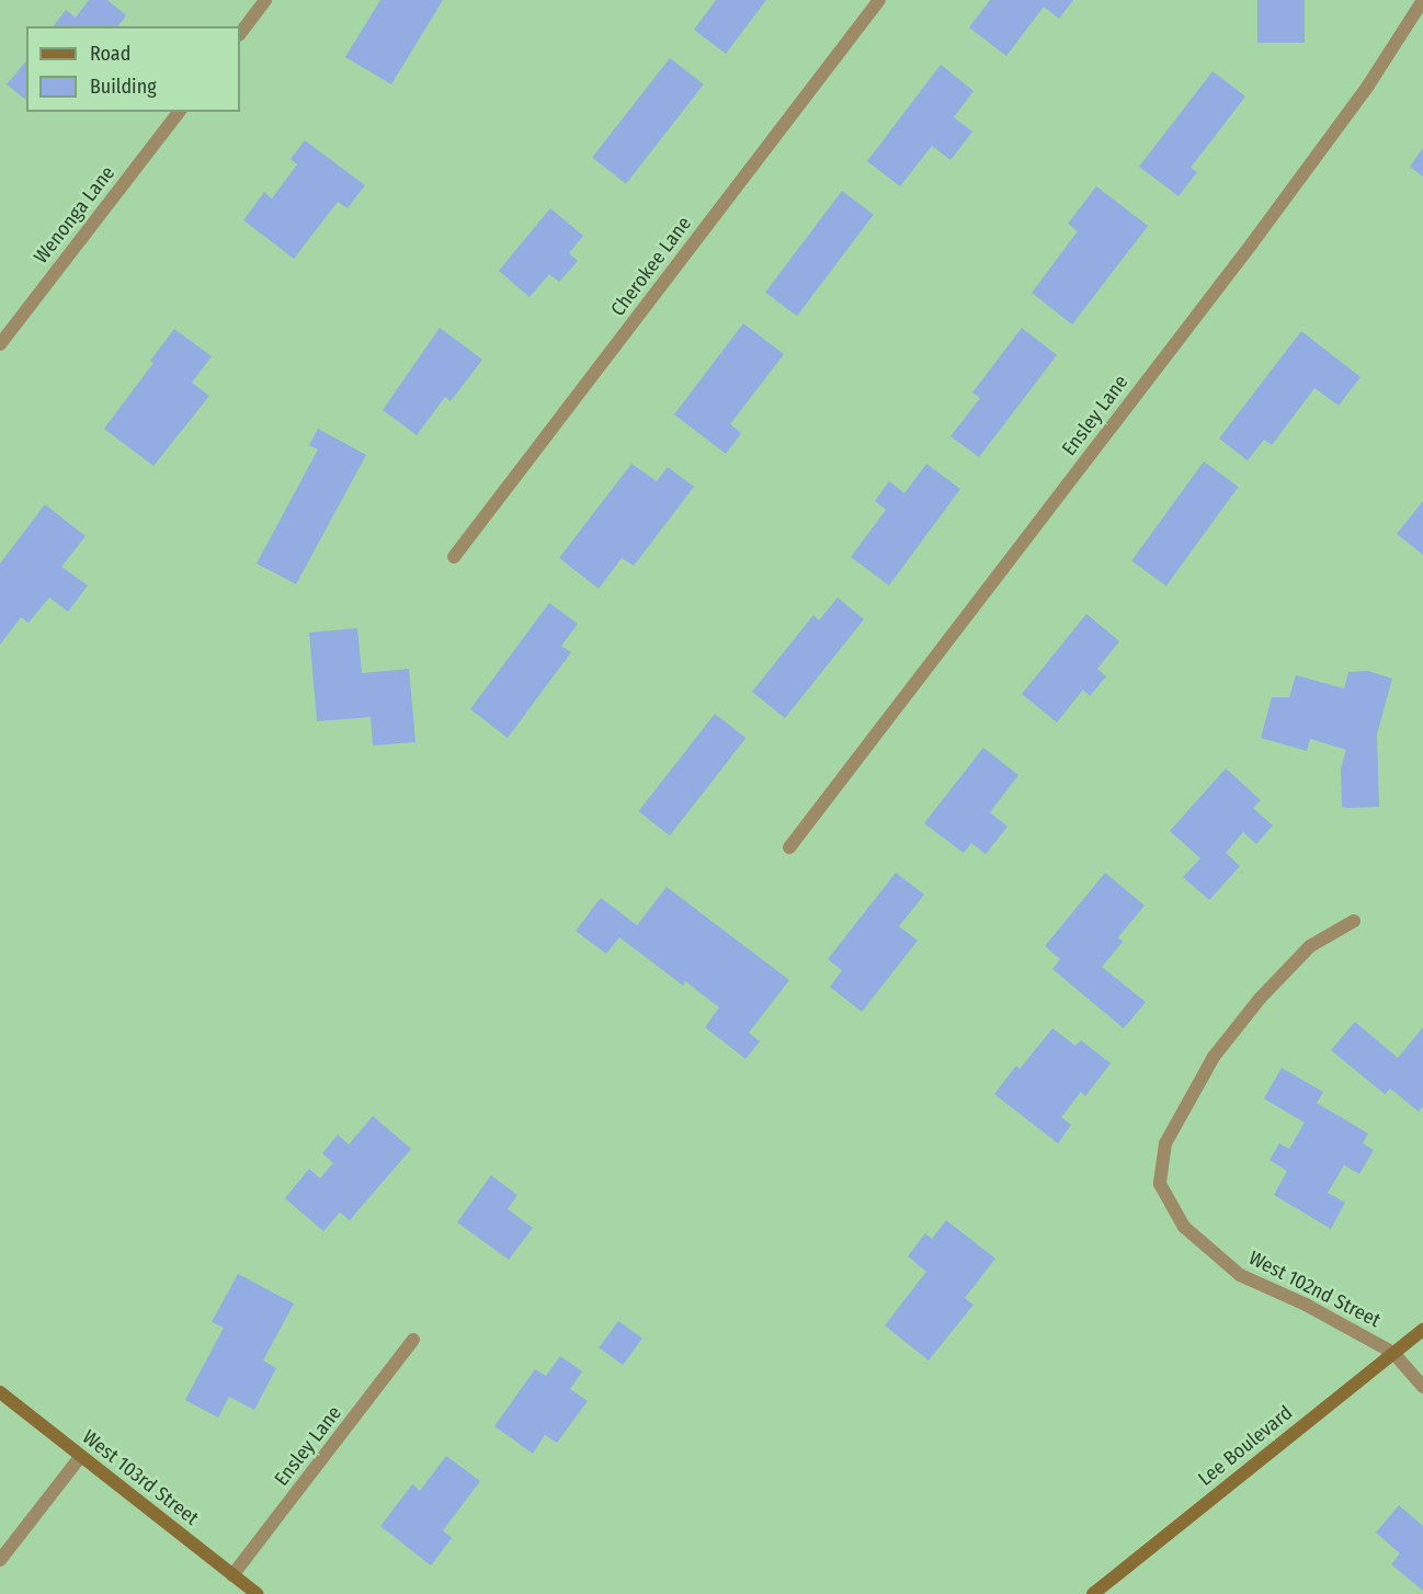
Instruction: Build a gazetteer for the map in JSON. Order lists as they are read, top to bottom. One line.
{"streets":{"street":["Wenonga Lane","Cherokee Lane","Ensley Lane","West 102nd Street","Lee Boulevard","West 103rd Street"]},"crossings":[["Ensley Lane","West 103rd Street"],["West 102nd Street","Lee Boulevard"]],"legend":["Road","Building"]}
